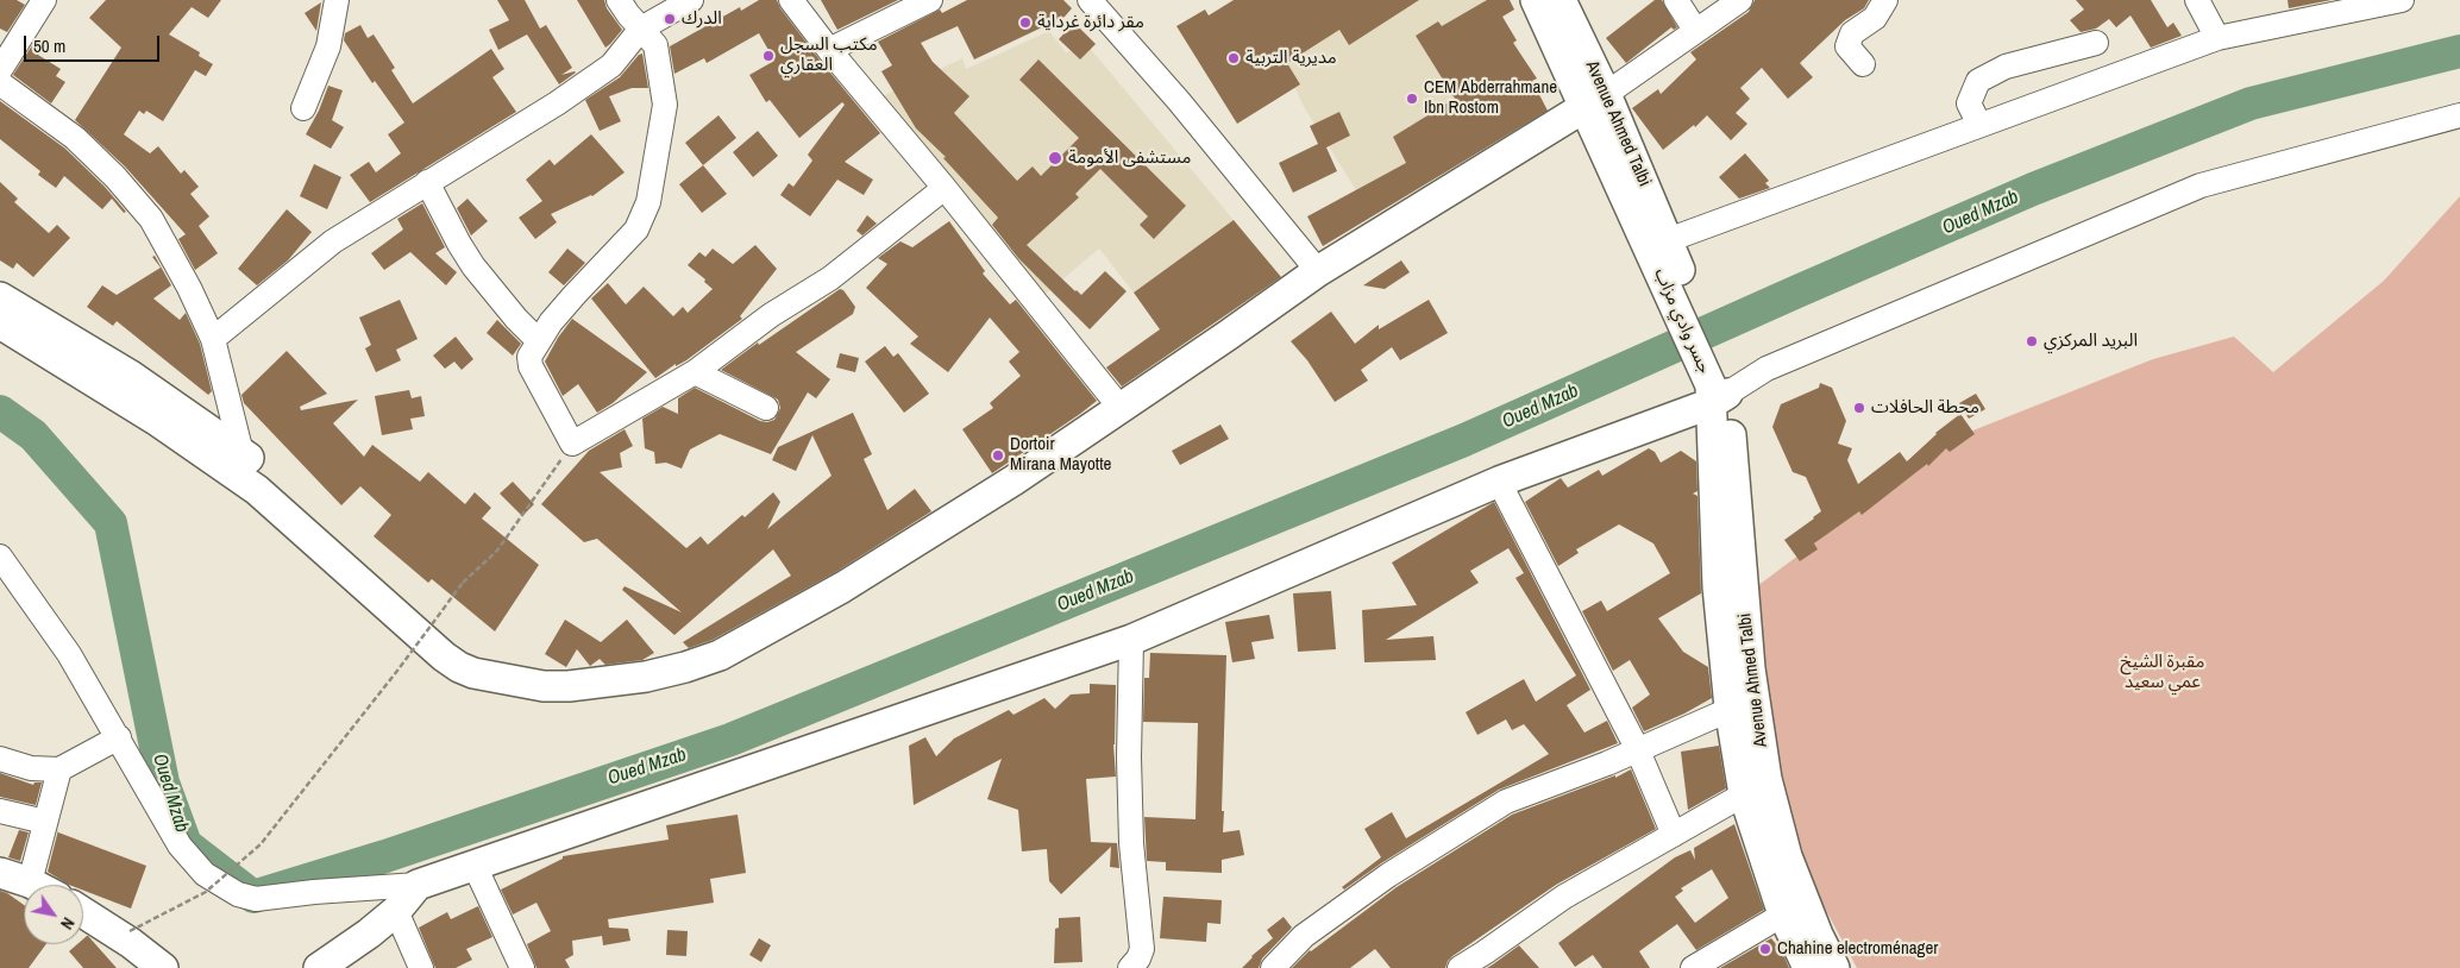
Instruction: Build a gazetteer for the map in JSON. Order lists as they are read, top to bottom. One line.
{"streets":{"main road":["Avenue Ahmed Talbi","جسر وادي مزاب"]},"crossings":[["Avenue Ahmed Talbi","جسر وادي مزاب"]],"water":["Oued Mzab"],"parks":["مقبرة الشيخ عمي سعيد"],"places":["الدرك","مقر دائرة غرداية","مكتب السجل العقاري","مديرية التربية","CEM Abderrahmane Ibn Rostom","مستشفى الأمومة","البريد المركزي","محطة الحافلات","Dortoir Mirana Mayotte","Chahine electroménager"],"scale_bar":"50 m","north":"bottom right"}
